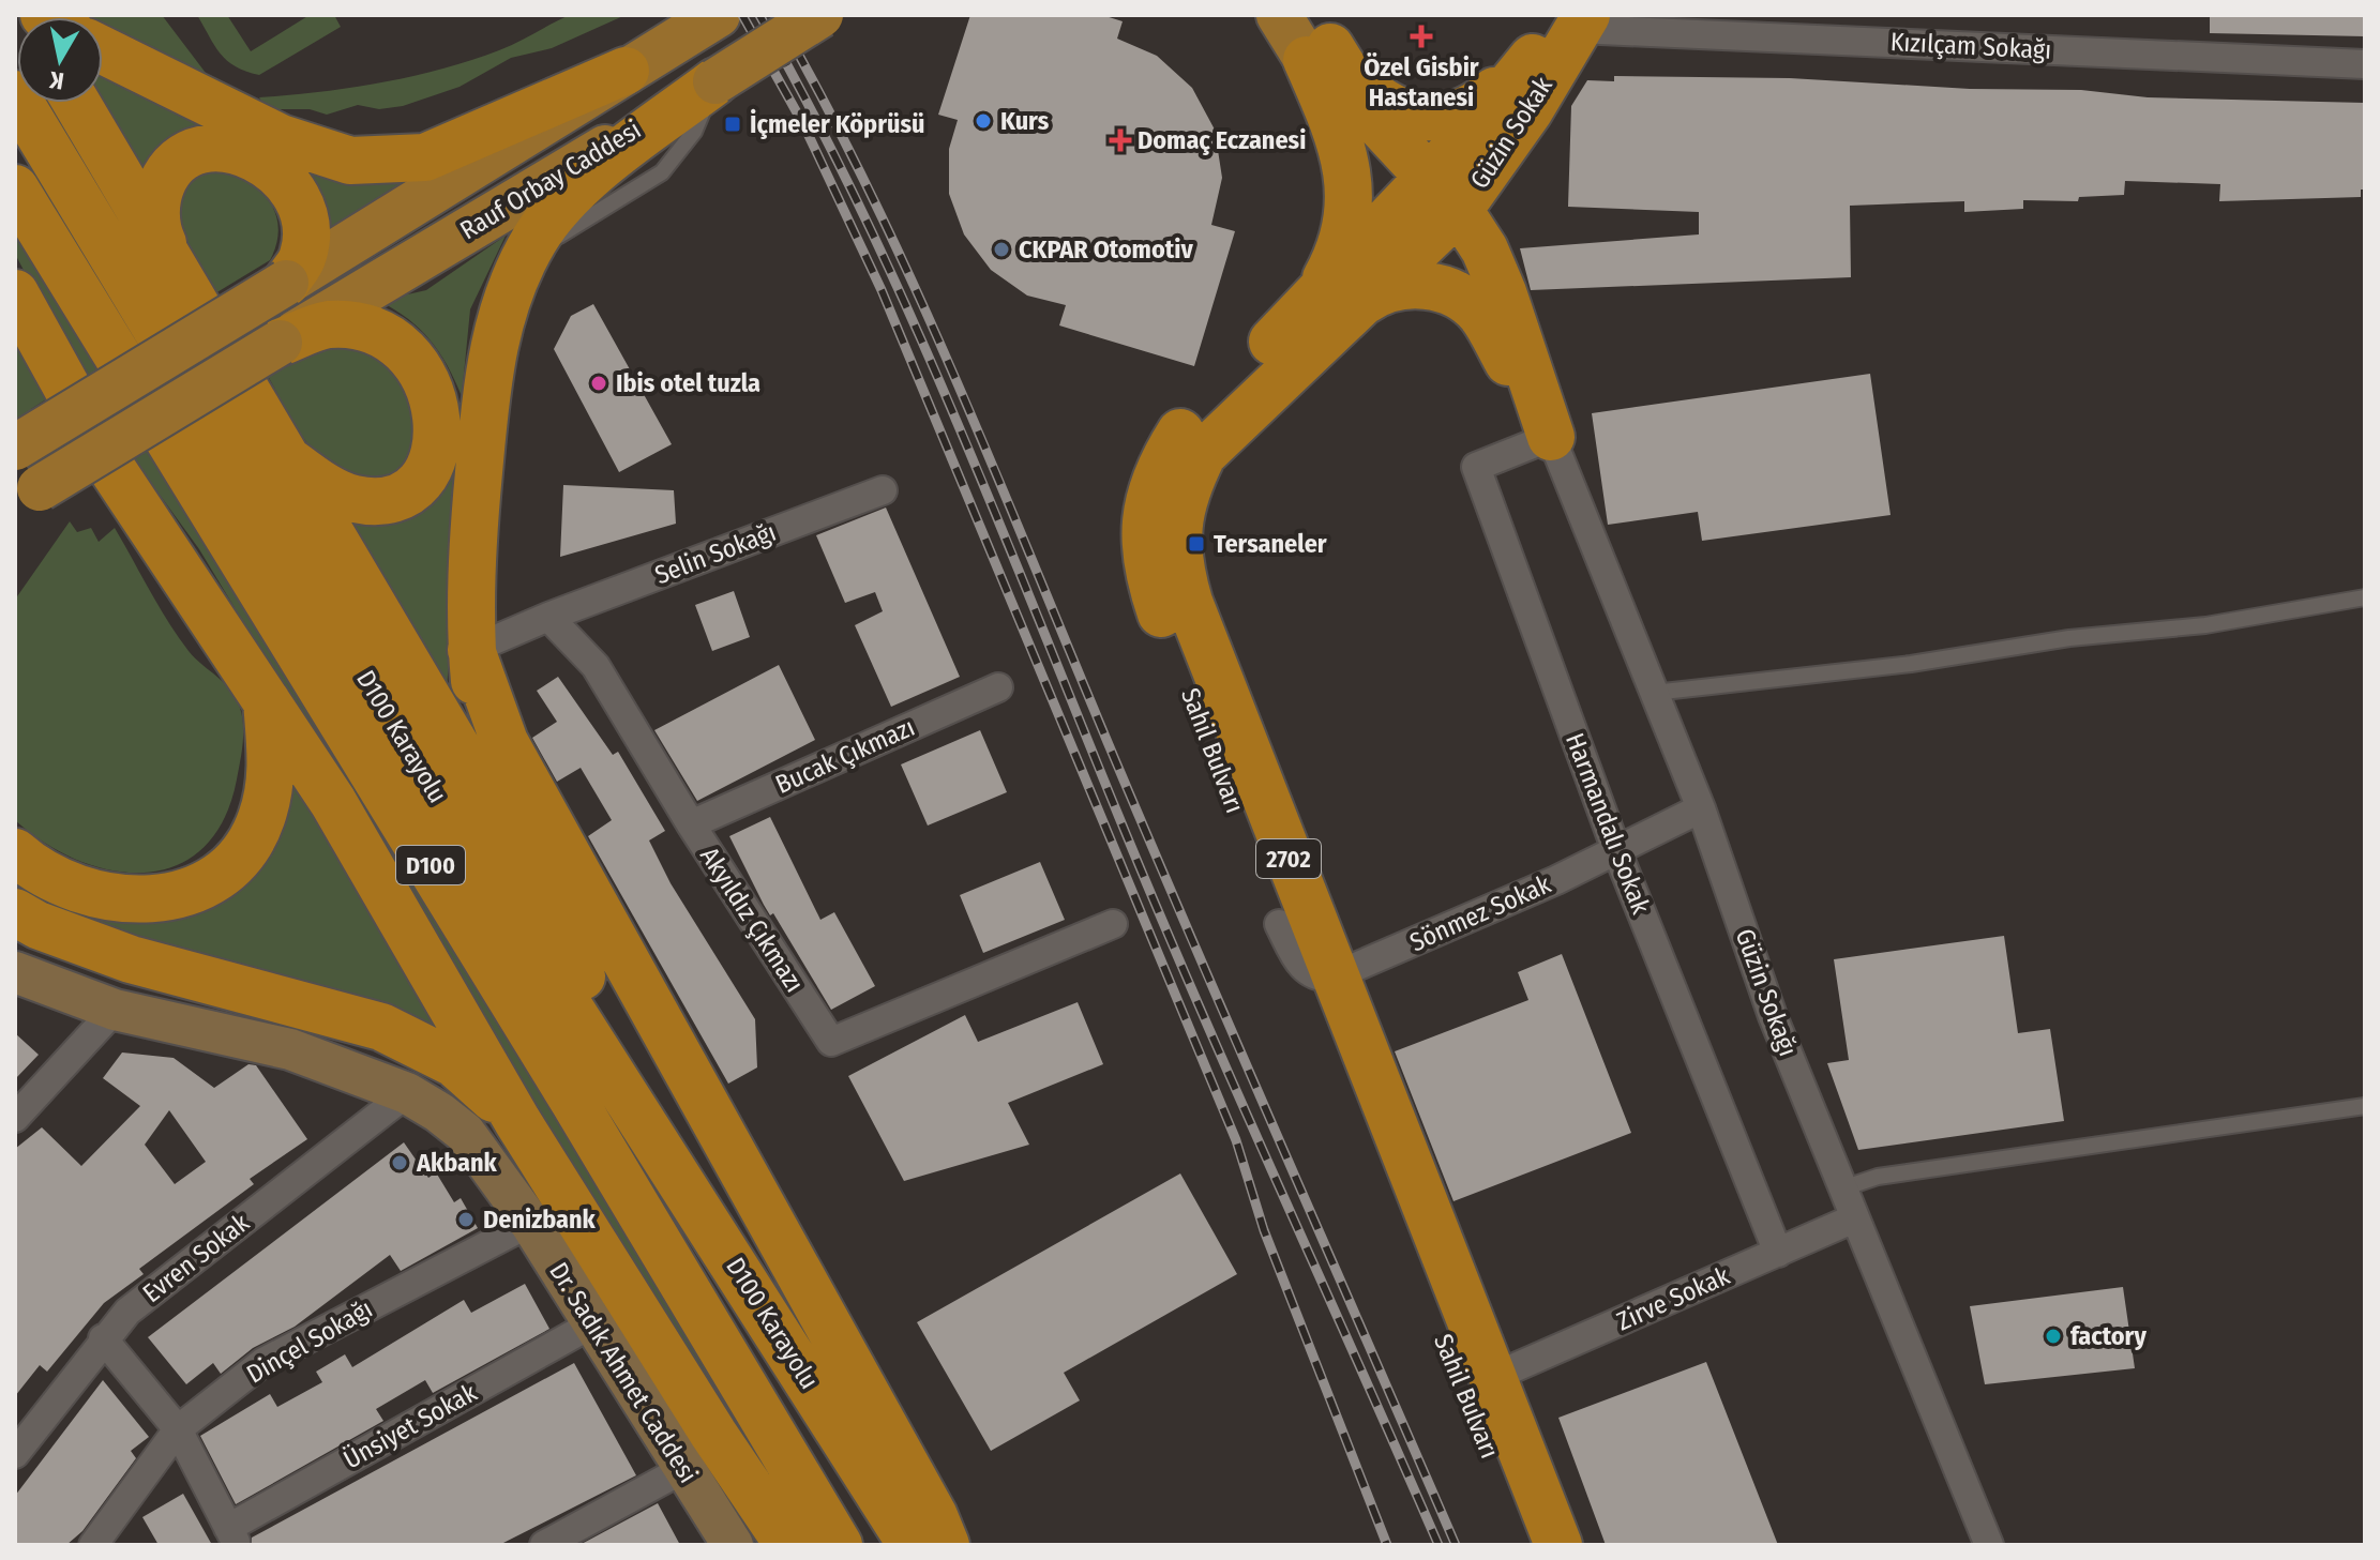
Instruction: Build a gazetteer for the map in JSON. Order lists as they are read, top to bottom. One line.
{"streets":{"highway":["Güzin Sokak","D100 Karayolu","Sahil Bulvarı","2702","D100"],"main road":["Rauf Orbay Caddesi","Dr. Sadık Ahmet Caddesi"],"street":["Kızılçam Sokağı","Selin Sokağı","Bucak Çıkmazı","Harmandalı Sokak","Sönmez Sokak","Akyıldız Çıkmazı","Güzin Sokağı","Evren Sokak","Zirve Sokak","Dinçel Sokağı","Ünsiyet Sokak"]},"crossings":[["Kızılçam Sokağı","Güzin Sokak"],["Güzin Sokak","Sahil Bulvarı"],["Selin Sokağı","Akyıldız Çıkmazı"],["Sahil Bulvarı","Sönmez Sokak"],["Sahil Bulvarı","Zirve Sokak"],["Bucak Çıkmazı","Akyıldız Çıkmazı"],["Harmandalı Sokak","Sönmez Sokak"],["Harmandalı Sokak","Güzin Sokağı"],["Harmandalı Sokak","Zirve Sokak"],["Sönmez Sokak","Güzin Sokağı"],["Güzin Sokağı","Zirve Sokak"],["Evren Sokak","Dr. Sadık Ahmet Caddesi"],["Dinçel Sokağı","Dr. Sadık Ahmet Caddesi"],["Dr. Sadık Ahmet Caddesi","Ünsiyet Sokak"]],"places":{"health":["Özel Gisbir Hastanesi","Domaç Eczanesi"],"other":["Kurs","CKPAR Otomotiv","Ibis otel tuzla","Akbank","Denizbank","factory"],"transit":["İçmeler Köprüsü","Tersaneler"]},"north":"bottom"}
